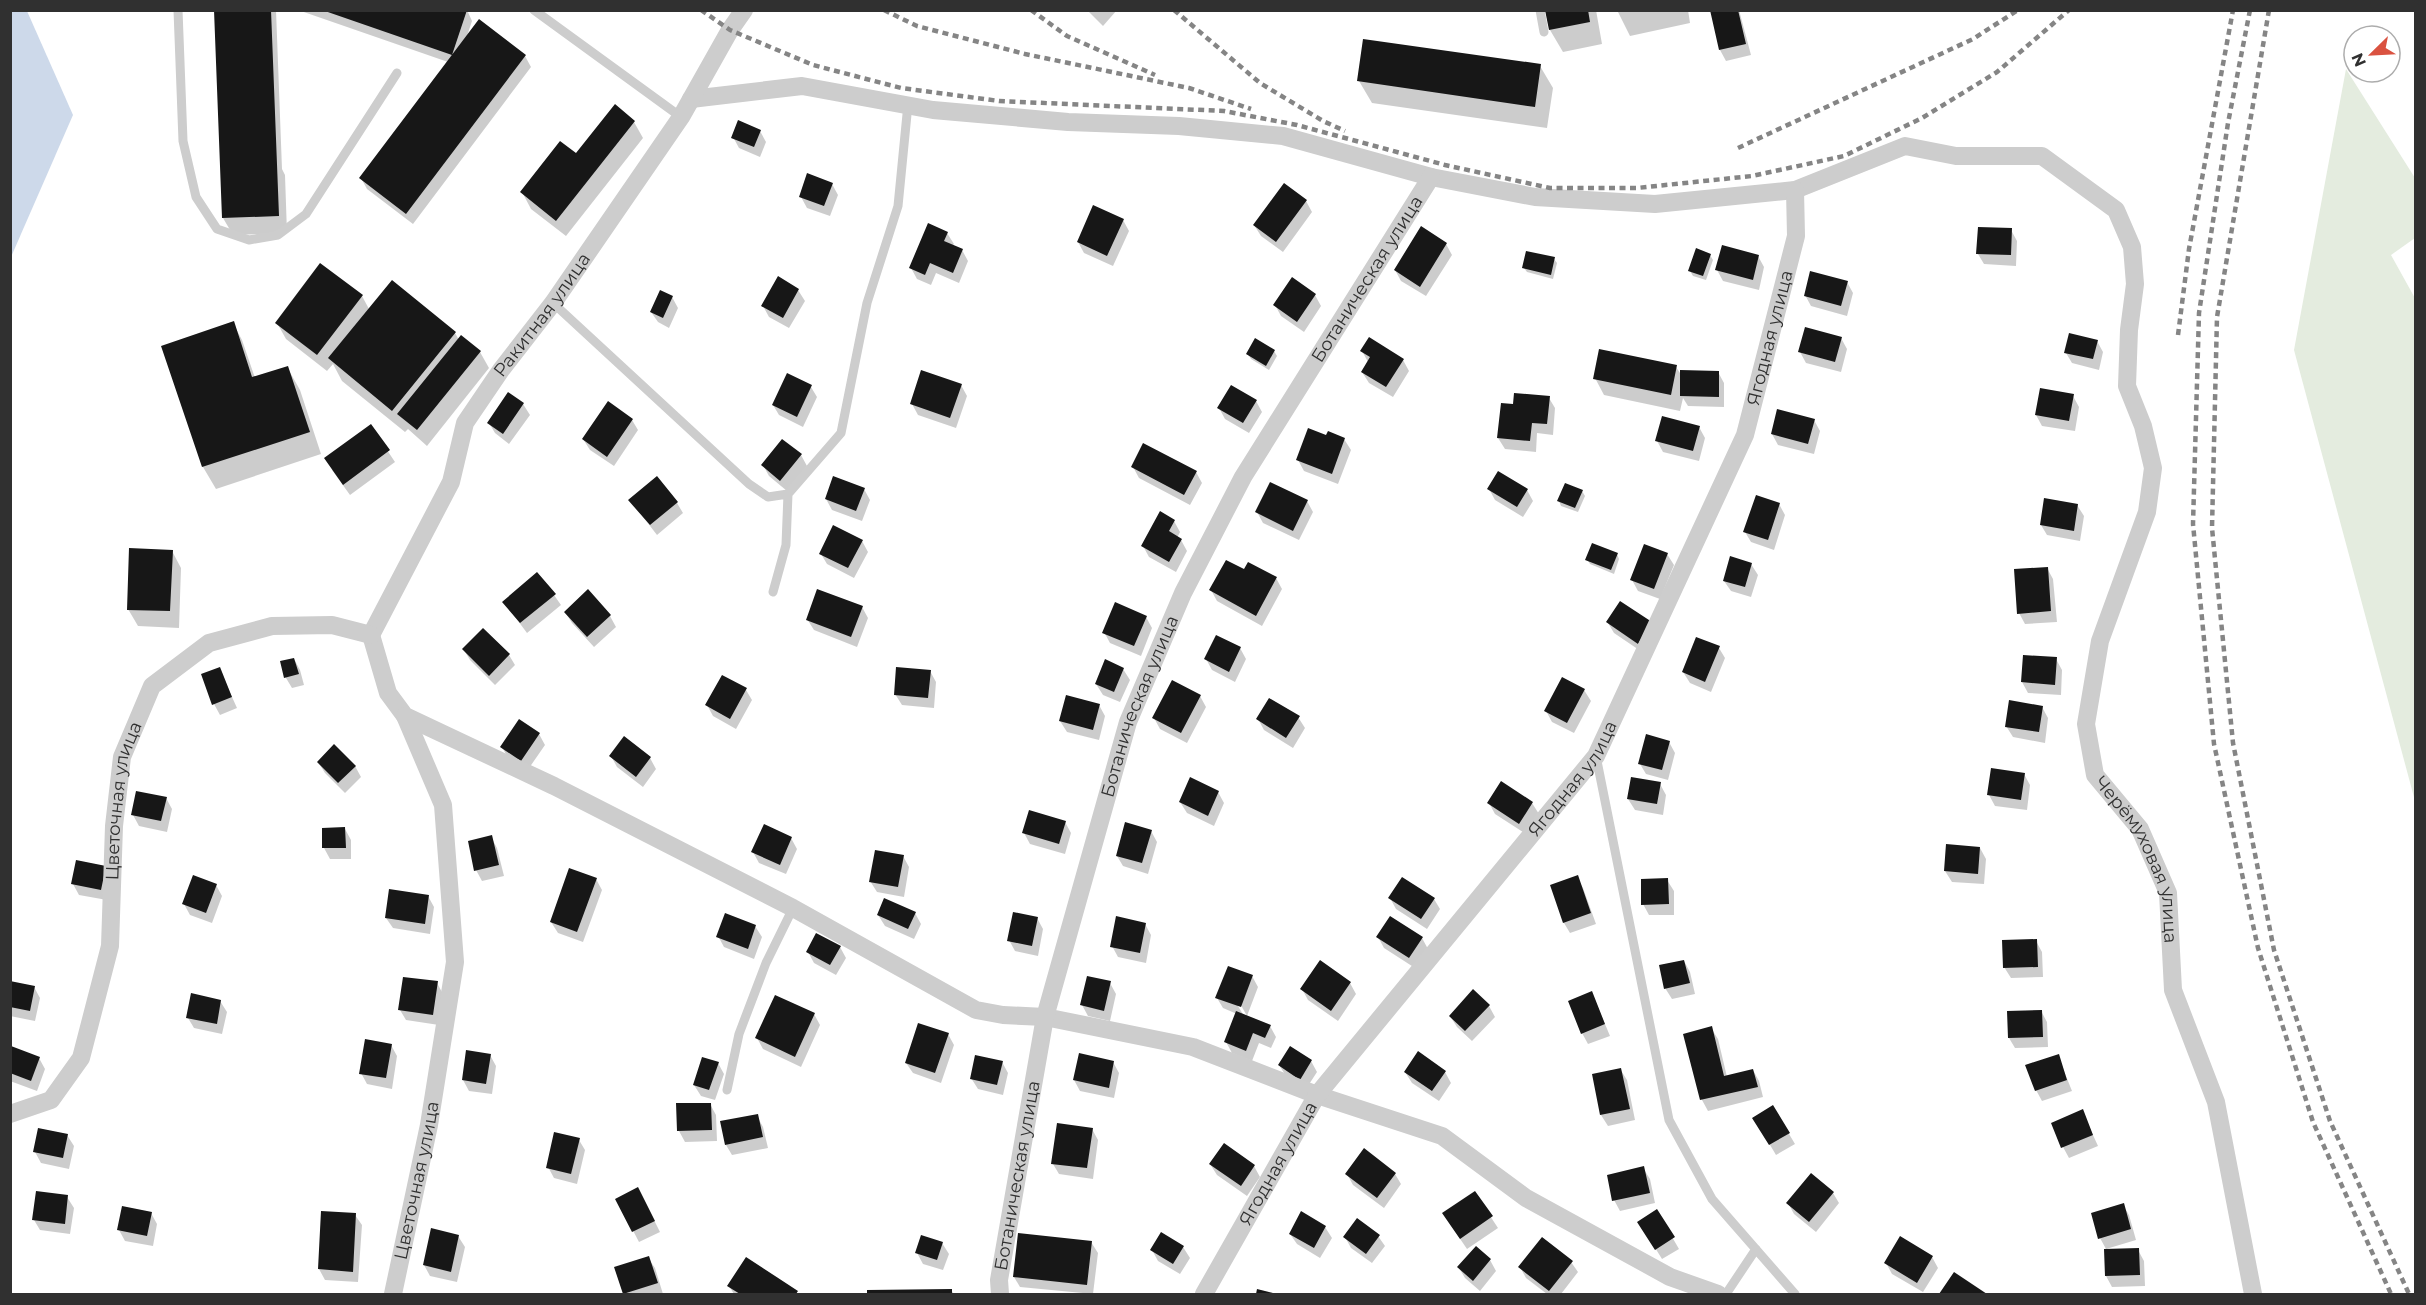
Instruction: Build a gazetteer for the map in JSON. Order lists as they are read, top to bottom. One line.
{"streets":{"street":["Ботаническая улица","Ракитная улица","Ягодная улица","Цветочная улица","Черёмуховая улица"]},"crossings":[["Ботаническая улица","Черёмуховая улица"],["Ракитная улица","Цветочная улица"],["Ракитная улица","Черёмуховая улица"],["Ягодная улица","Черёмуховая улица"]],"north":"bottom left"}
